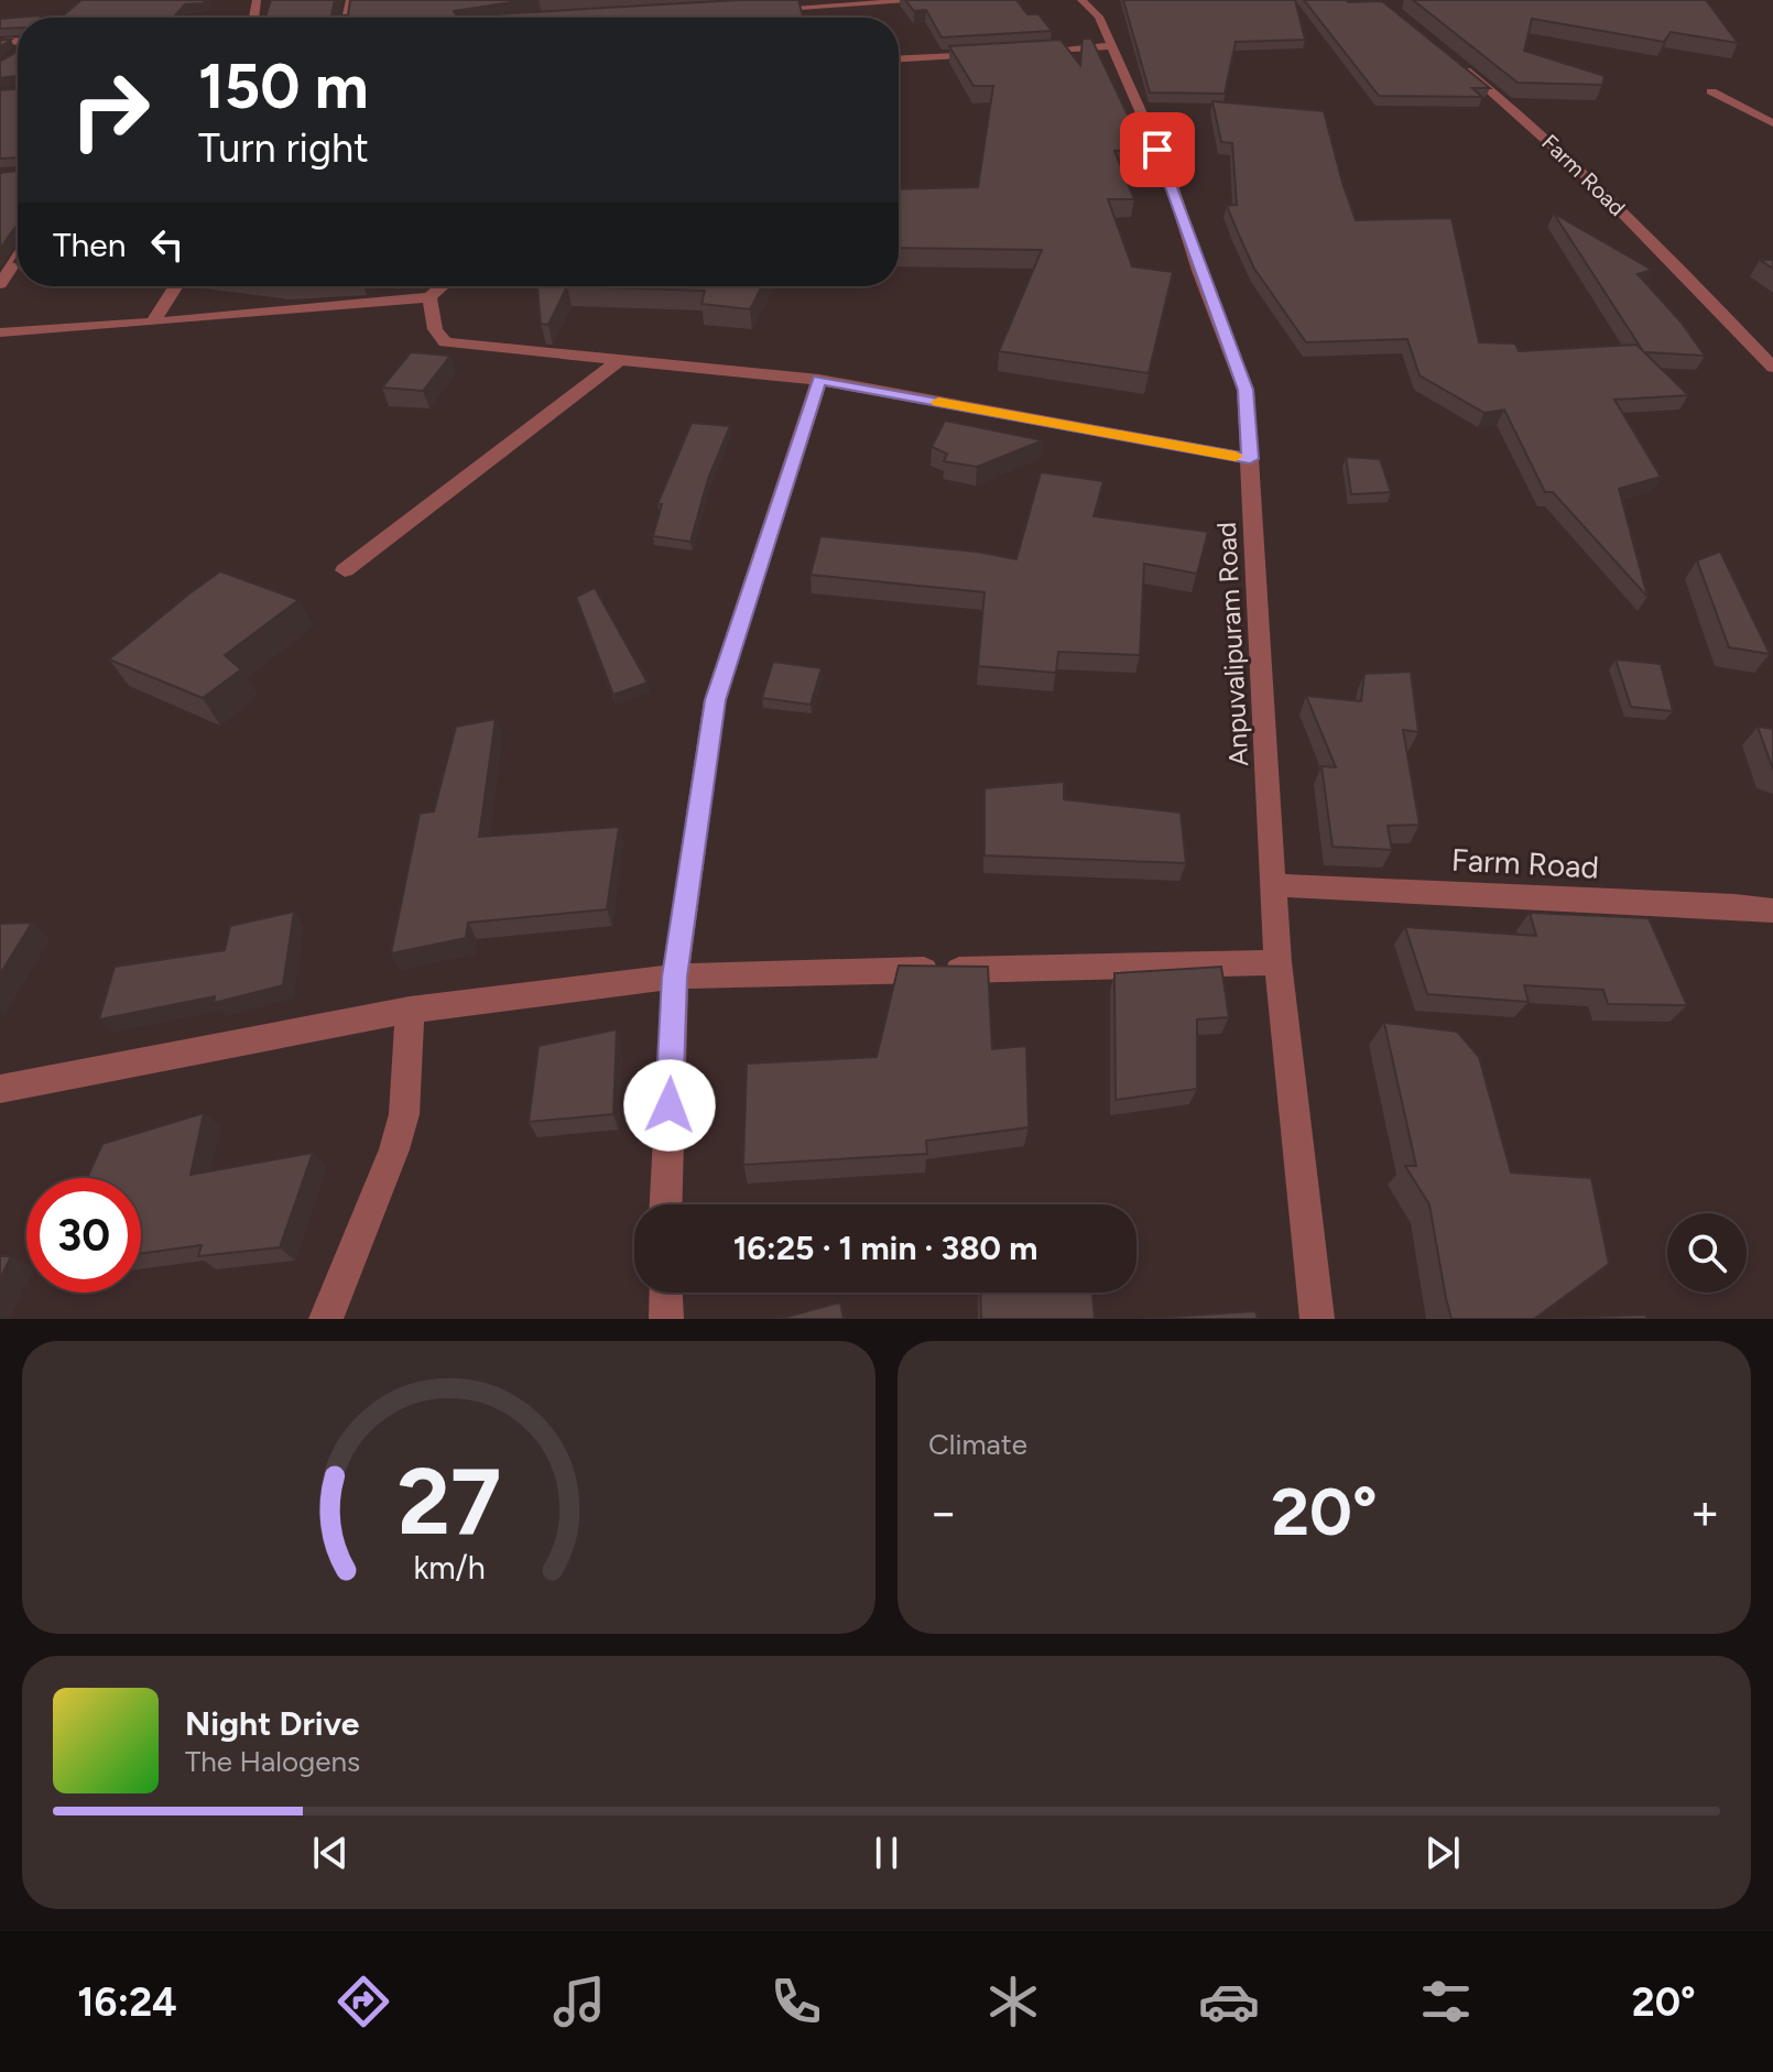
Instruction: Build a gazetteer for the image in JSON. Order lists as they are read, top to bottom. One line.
{"streets":{"street":["Farm Road","Anpuvalipuram Road"]},"crossings":[["Farm Road","Anpuvalipuram Road"]],"page":{"turn":["150 m","Turn right"],"then":"Then","limit":"30","trip":"16:25 · 1 min · 380 m","tile":"Climate","heat":["−","20°","+"],"song":["Night Drive","The Halogens"],"tabs":["16:24","20°"],"gauge":["27","km/h"]}}
